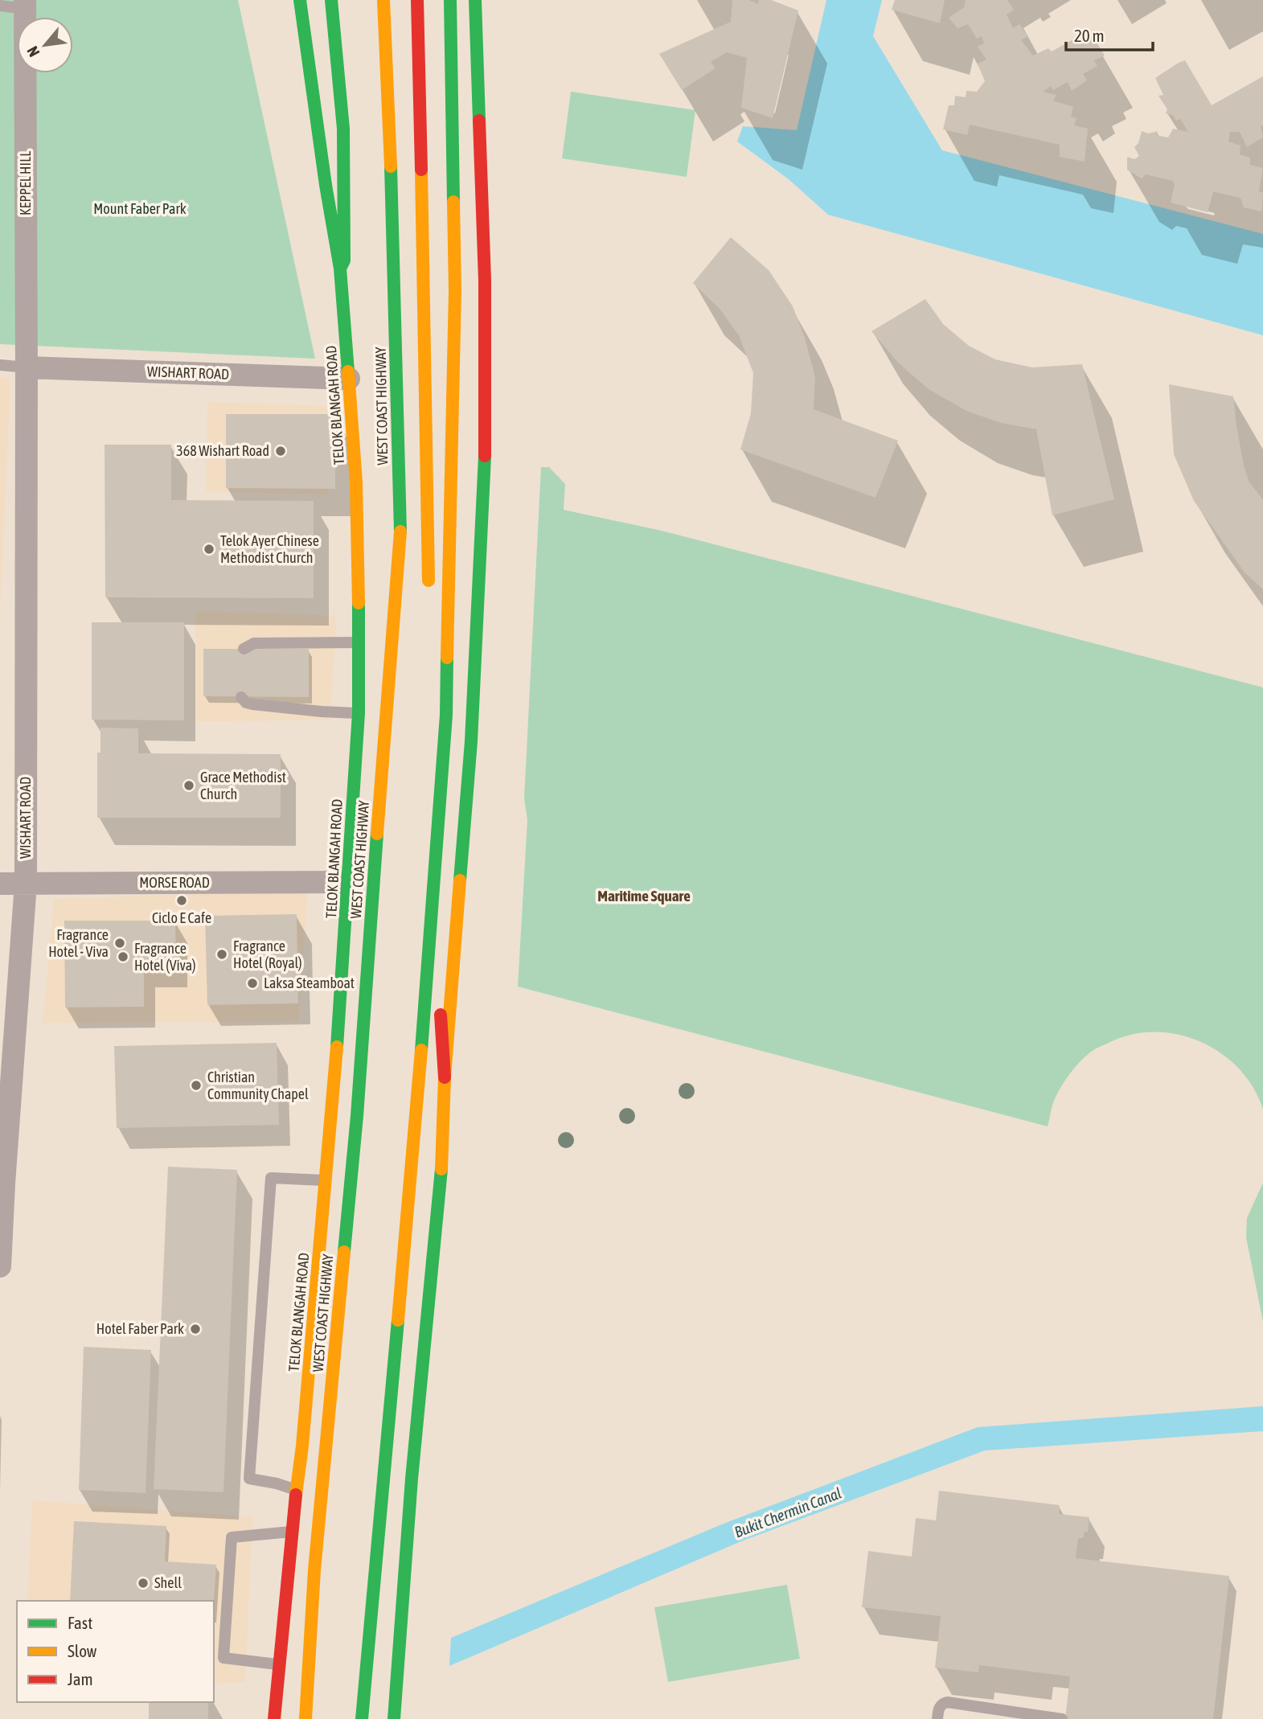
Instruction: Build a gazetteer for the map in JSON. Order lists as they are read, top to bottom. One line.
{"streets":{"main road":["TELOK BLANGAH ROAD","WEST COAST HIGHWAY"],"street":["KEPPEL HILL","WISHART ROAD","MORSE ROAD"]},"crossings":[["KEPPEL HILL","WISHART ROAD"],["WISHART ROAD","TELOK BLANGAH ROAD"],["WISHART ROAD","MORSE ROAD"],["TELOK BLANGAH ROAD","MORSE ROAD"]],"districts":["Maritime Square"],"water":["Bukit Chermin Canal"],"parks":["Mount Faber Park"],"places":["368 Wishart Road","Telok Ayer Chinese Methodist Church","Grace Methodist Church","Ciclo E Cafe","Fragrance Hotel - Viva","Fragrance Hotel (Royal)","Fragrance Hotel (Viva)","Laksa Steamboat","Christian Community Chapel","Hotel Faber Park","Shell"],"legend":["Fast","Slow","Jam"],"scale_bar":"20 m","north":"bottom left"}
